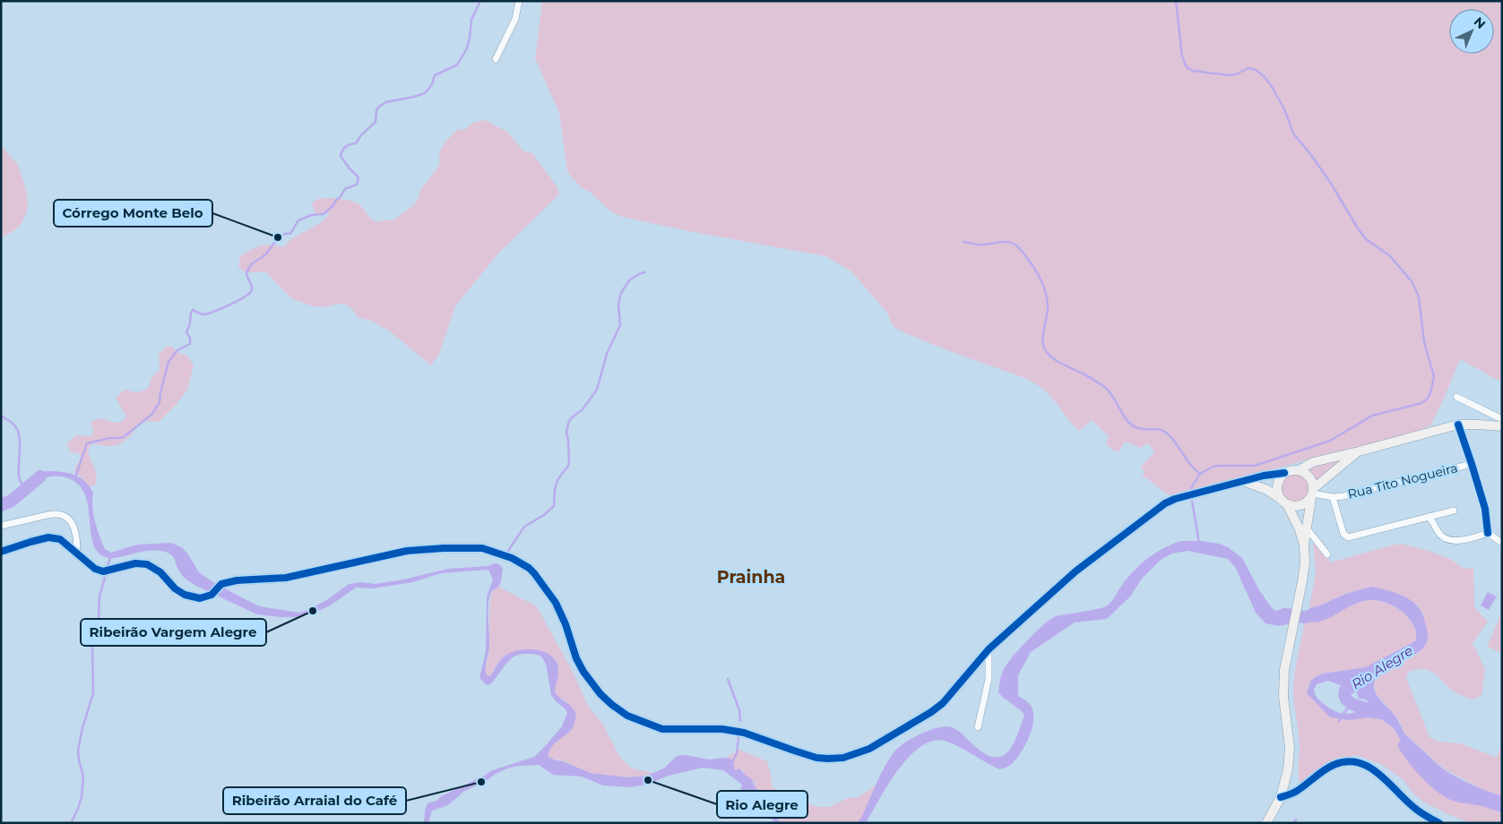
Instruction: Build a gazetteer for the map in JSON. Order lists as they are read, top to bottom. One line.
{"streets":{"street":["Rua Tito Nogueira"]},"districts":["Prainha"],"water":["Rio Alegre"],"places":["Córrego Monte Belo","Ribeirão Vargem Alegre","Rio Alegre","Ribeirão Arraial do Café"],"north":"top right"}
